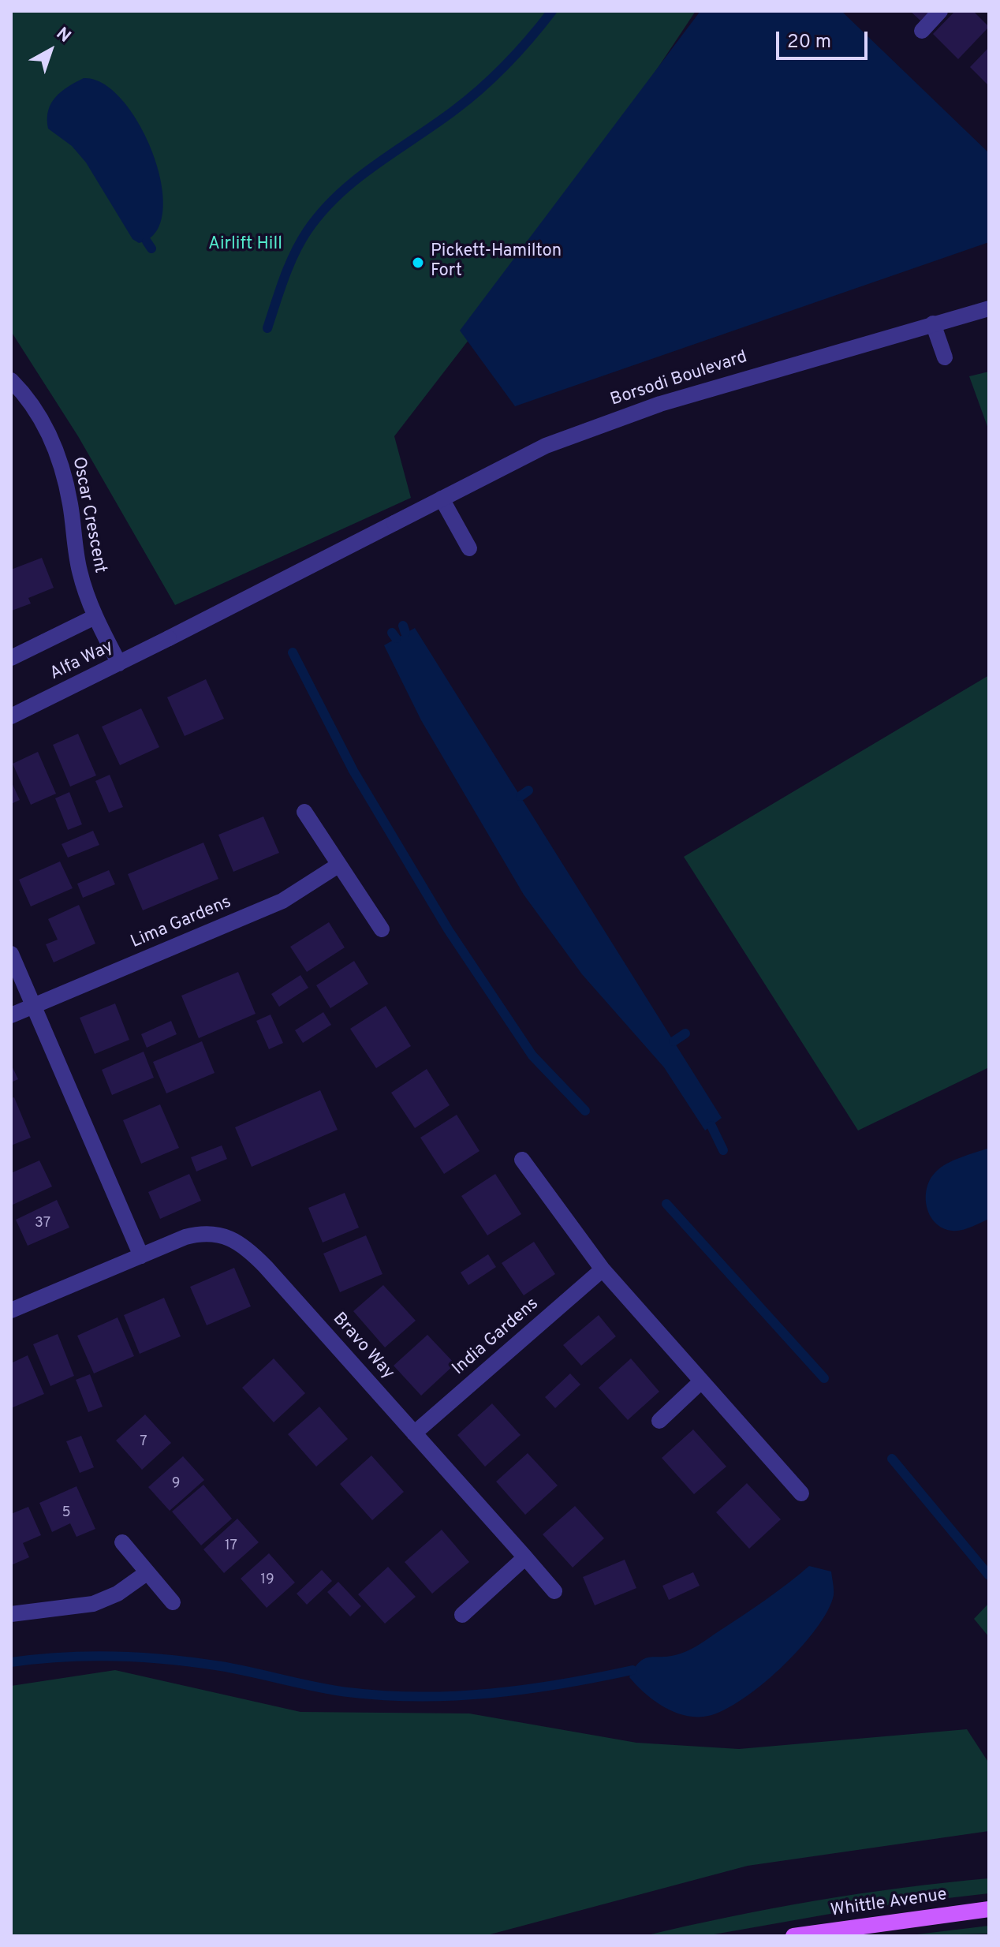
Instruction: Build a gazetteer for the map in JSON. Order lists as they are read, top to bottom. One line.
{"streets":{"main road":["Whittle Avenue"],"street":["Borsodi Boulevard","Oscar Crescent","Alfa Way","Lima Gardens","India Gardens","Bravo Way"]},"crossings":[["Borsodi Boulevard","Alfa Way"],["Oscar Crescent","Alfa Way"],["India Gardens","Bravo Way"]],"parks":["Airlift Hill"],"places":["Pickett-Hamilton Fort"],"house_numbers":["37","7","9","5","17","19"],"scale_bar":"20 m","north":"top right"}
